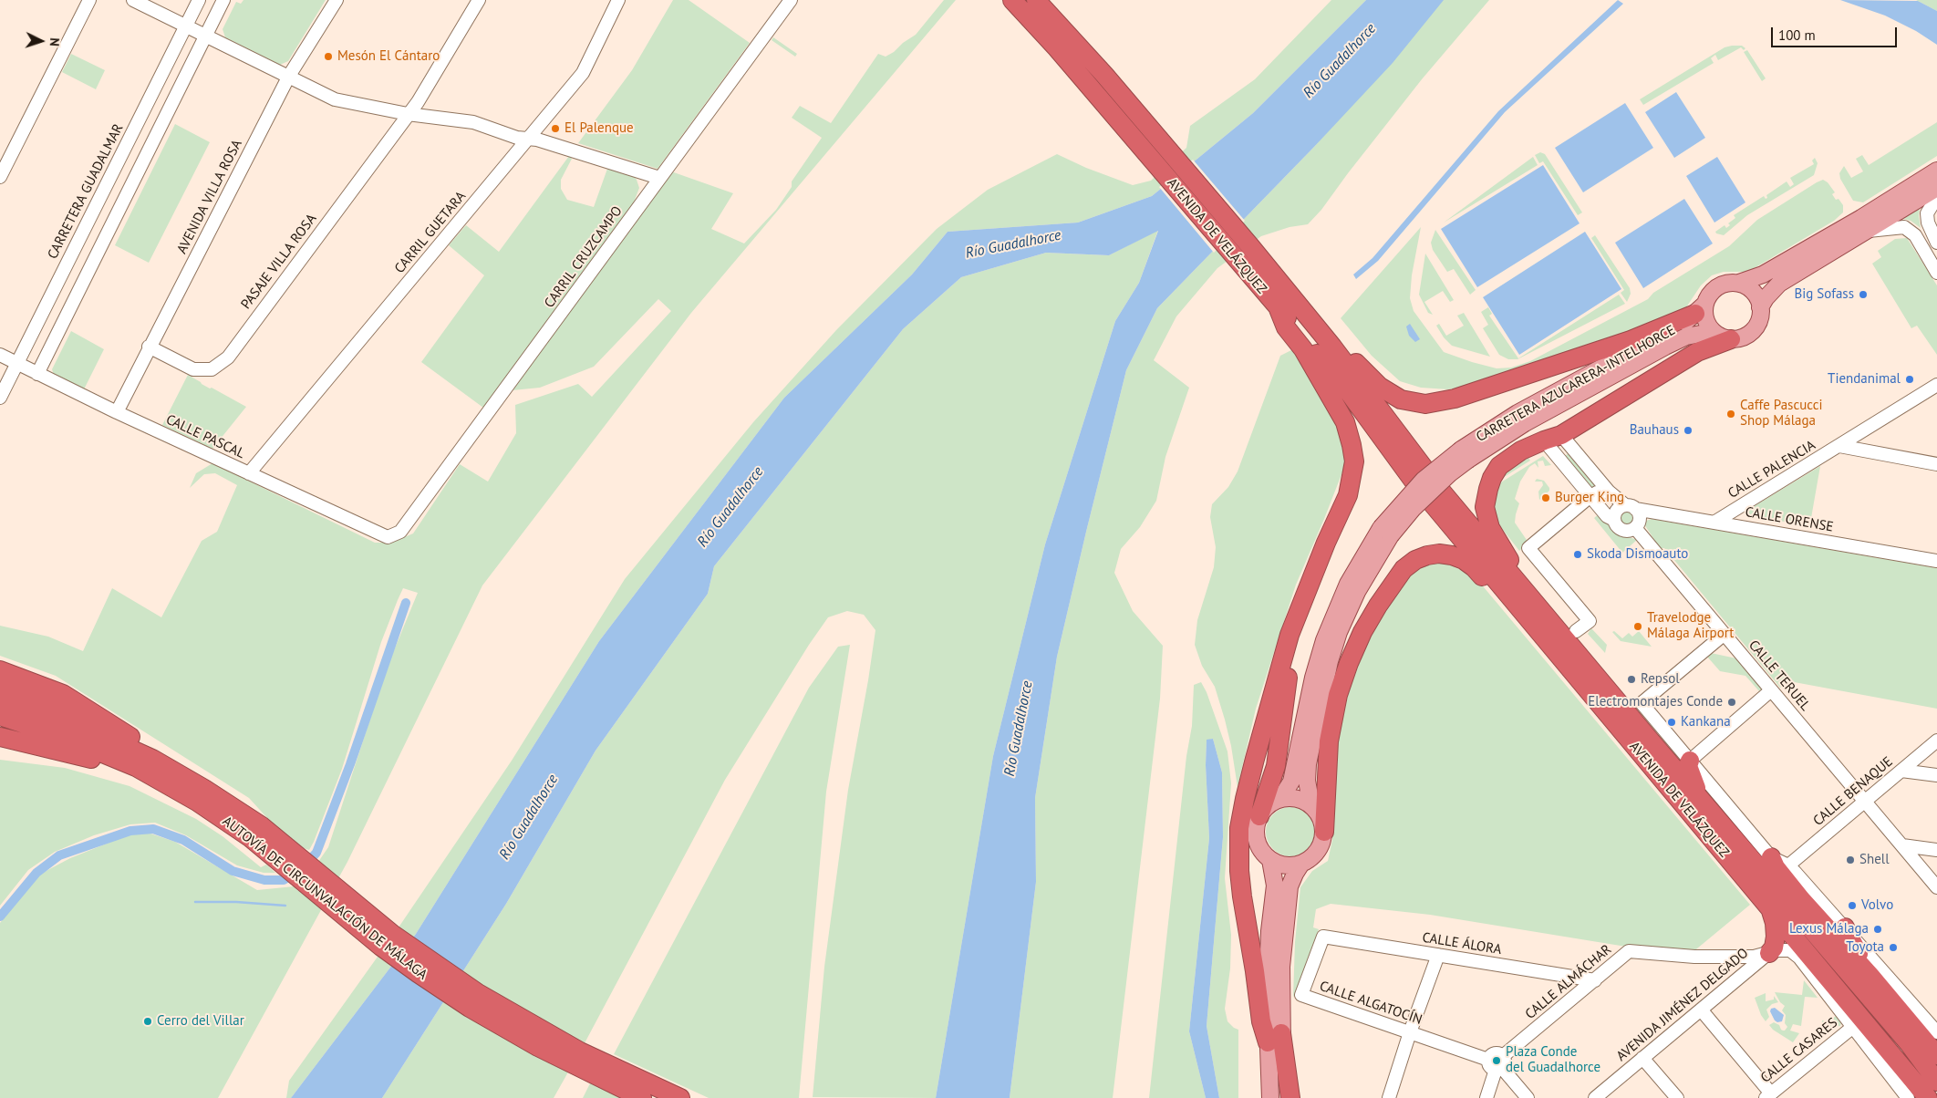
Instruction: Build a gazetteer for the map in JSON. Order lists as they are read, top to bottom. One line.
{"streets":{"highway":["AVENIDA DE VELÁZQUEZ","AUTOVÍA DE CIRCUNVALACIÓN DE MÁLAGA"],"main road":["CARRETERA AZUCARERA-INTELHORCE"],"street":["CARRETERA GUADALMAR","AVENIDA VILLA ROSA","CARRIL GUETARA","CARRIL CRUZCAMPO","PASAJE VILLA ROSA","CALLE PASCAL","CALLE PALENCIA","CALLE ORENSE","CALLE TERUEL","CALLE BENAQUE","CALLE ÁLORA","CALLE ALMÁCHAR","CALLE ALGATOCÍN","AVENIDA JIMÉNEZ DELGADO","CALLE CASARES"]},"crossings":[["CARRETERA GUADALMAR","CALLE PASCAL"],["AVENIDA VILLA ROSA","PASAJE VILLA ROSA"],["AVENIDA VILLA ROSA","CALLE PASCAL"],["CARRIL GUETARA","CALLE PASCAL"],["AVENIDA DE VELÁZQUEZ","CARRETERA AZUCARERA-INTELHORCE"],["CARRIL CRUZCAMPO","CALLE PASCAL"],["CALLE PALENCIA","CALLE ORENSE"],["CALLE ORENSE","CALLE TERUEL"],["CALLE TERUEL","CALLE BENAQUE"],["CALLE ÁLORA","CALLE ALMÁCHAR"],["CALLE ÁLORA","CALLE ALGATOCÍN"],["CALLE ALMÁCHAR","CALLE ALGATOCÍN"],["CALLE ALMÁCHAR","AVENIDA JIMÉNEZ DELGADO"]],"water":["Río Guadalhorce"],"places":["Mesón El Cántaro","El Palenque","Big Sofass","Tiendanimal","Caffe Pascucci Shop Málaga","Bauhaus","Burger King","Skoda Dismoauto","Travelodge Málaga Airport","Repsol","Electromontajes Conde","Kankana","Shell","Volvo","Lexus Málaga","Toyota","Cerro del Villar","Plaza Conde del Guadalhorce"],"scale_bar":"100 m","north":"right"}
